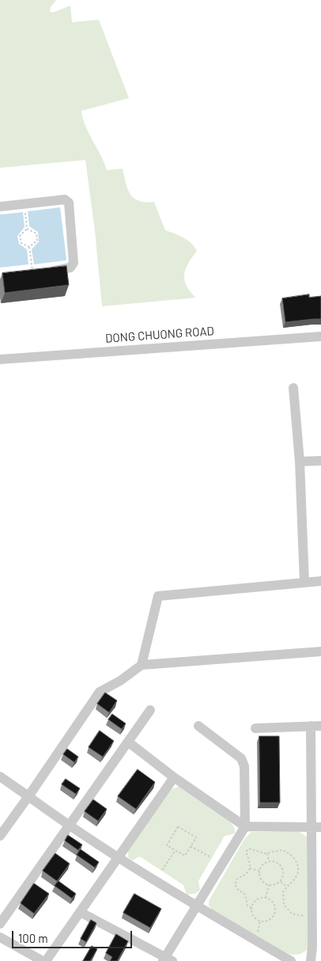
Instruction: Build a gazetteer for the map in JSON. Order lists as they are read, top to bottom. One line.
{"streets":{"street":["DONG CHUONG ROAD"]},"scale_bar":"100 m"}
